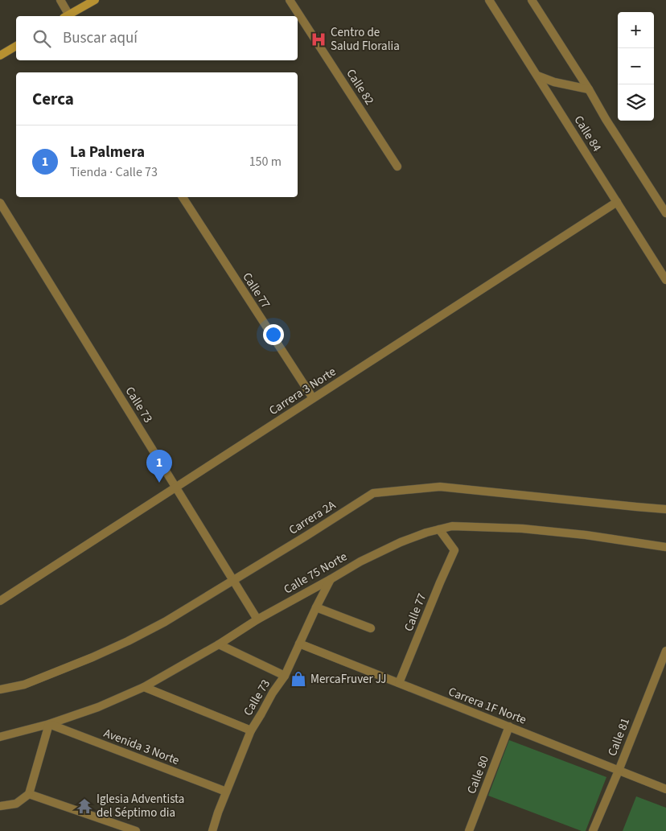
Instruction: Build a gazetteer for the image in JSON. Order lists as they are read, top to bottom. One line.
{"streets":{"street":["Calle 82","Calle 84","Calle 77","Carrera 3 Norte","Calle 73","Carrera 2A","Calle 75 Norte","Carrera 1F Norte","Calle 81","Avenida 3 Norte","Calle 80"]},"crossings":[["Calle 84","Carrera 3 Norte"],["Calle 77","Carrera 3 Norte"],["Calle 77","Calle 75 Norte"],["Calle 77","Carrera 1F Norte"],["Carrera 3 Norte","Calle 73"],["Calle 73","Carrera 2A"],["Calle 73","Calle 75 Norte"],["Calle 73","Carrera 1F Norte"],["Calle 73","Avenida 3 Norte"],["Calle 75 Norte","Avenida 3 Norte"],["Carrera 1F Norte","Calle 81"],["Carrera 1F Norte","Calle 80"]],"places":{"hospital":["Centro de Salud Floralia"],"shop":["MercaFruver JJ"],"temple":["Iglesia Adventista del Séptimo dia"]},"page":{"map_buttons":["+","−"],"search":"Buscar aquí","heading":"Cerca","list":[{"mark":"1","name":"La Palmera","note":"Tienda · Calle 73","value":"150 m"}],"pins":"1"}}
